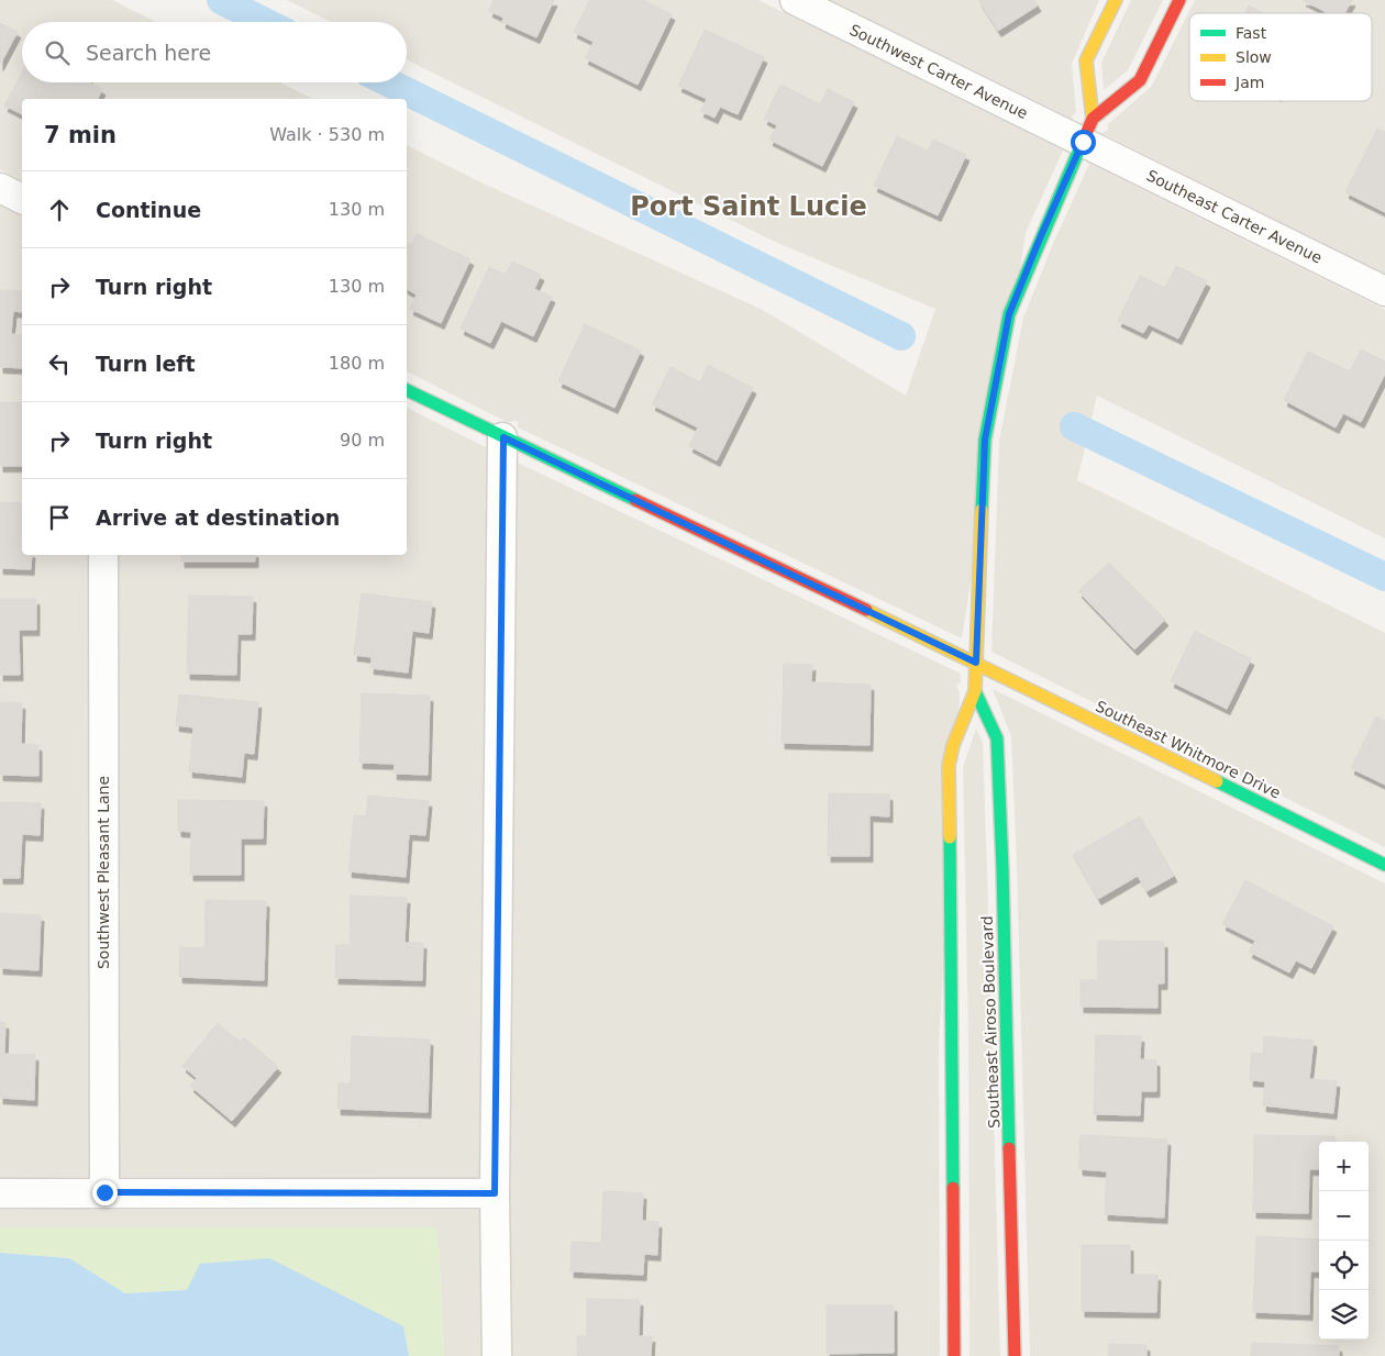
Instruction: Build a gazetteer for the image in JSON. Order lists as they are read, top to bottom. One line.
{"streets":{"main road":["Southeast Whitmore Drive","Southeast Airoso Boulevard"],"street":["Southwest Carter Avenue","Southeast Carter Avenue","Southwest Pleasant Lane"]},"crossings":[["Southwest Carter Avenue","Southeast Carter Avenue"],["Southwest Carter Avenue","Southeast Airoso Boulevard"],["Southeast Carter Avenue","Southeast Airoso Boulevard"],["Southeast Whitmore Drive","Southeast Airoso Boulevard"]],"districts":["Port Saint Lucie"],"legend":["Fast","Slow","Jam"],"page":{"search":"Search here","heading":["7 min","Walk · 530 m"],"list":[["Continue","130 m"],["Turn right","130 m"],["Turn left","180 m"],["Turn right","90 m"],"Arrive at destination"],"map_buttons":["+","−"]}}
